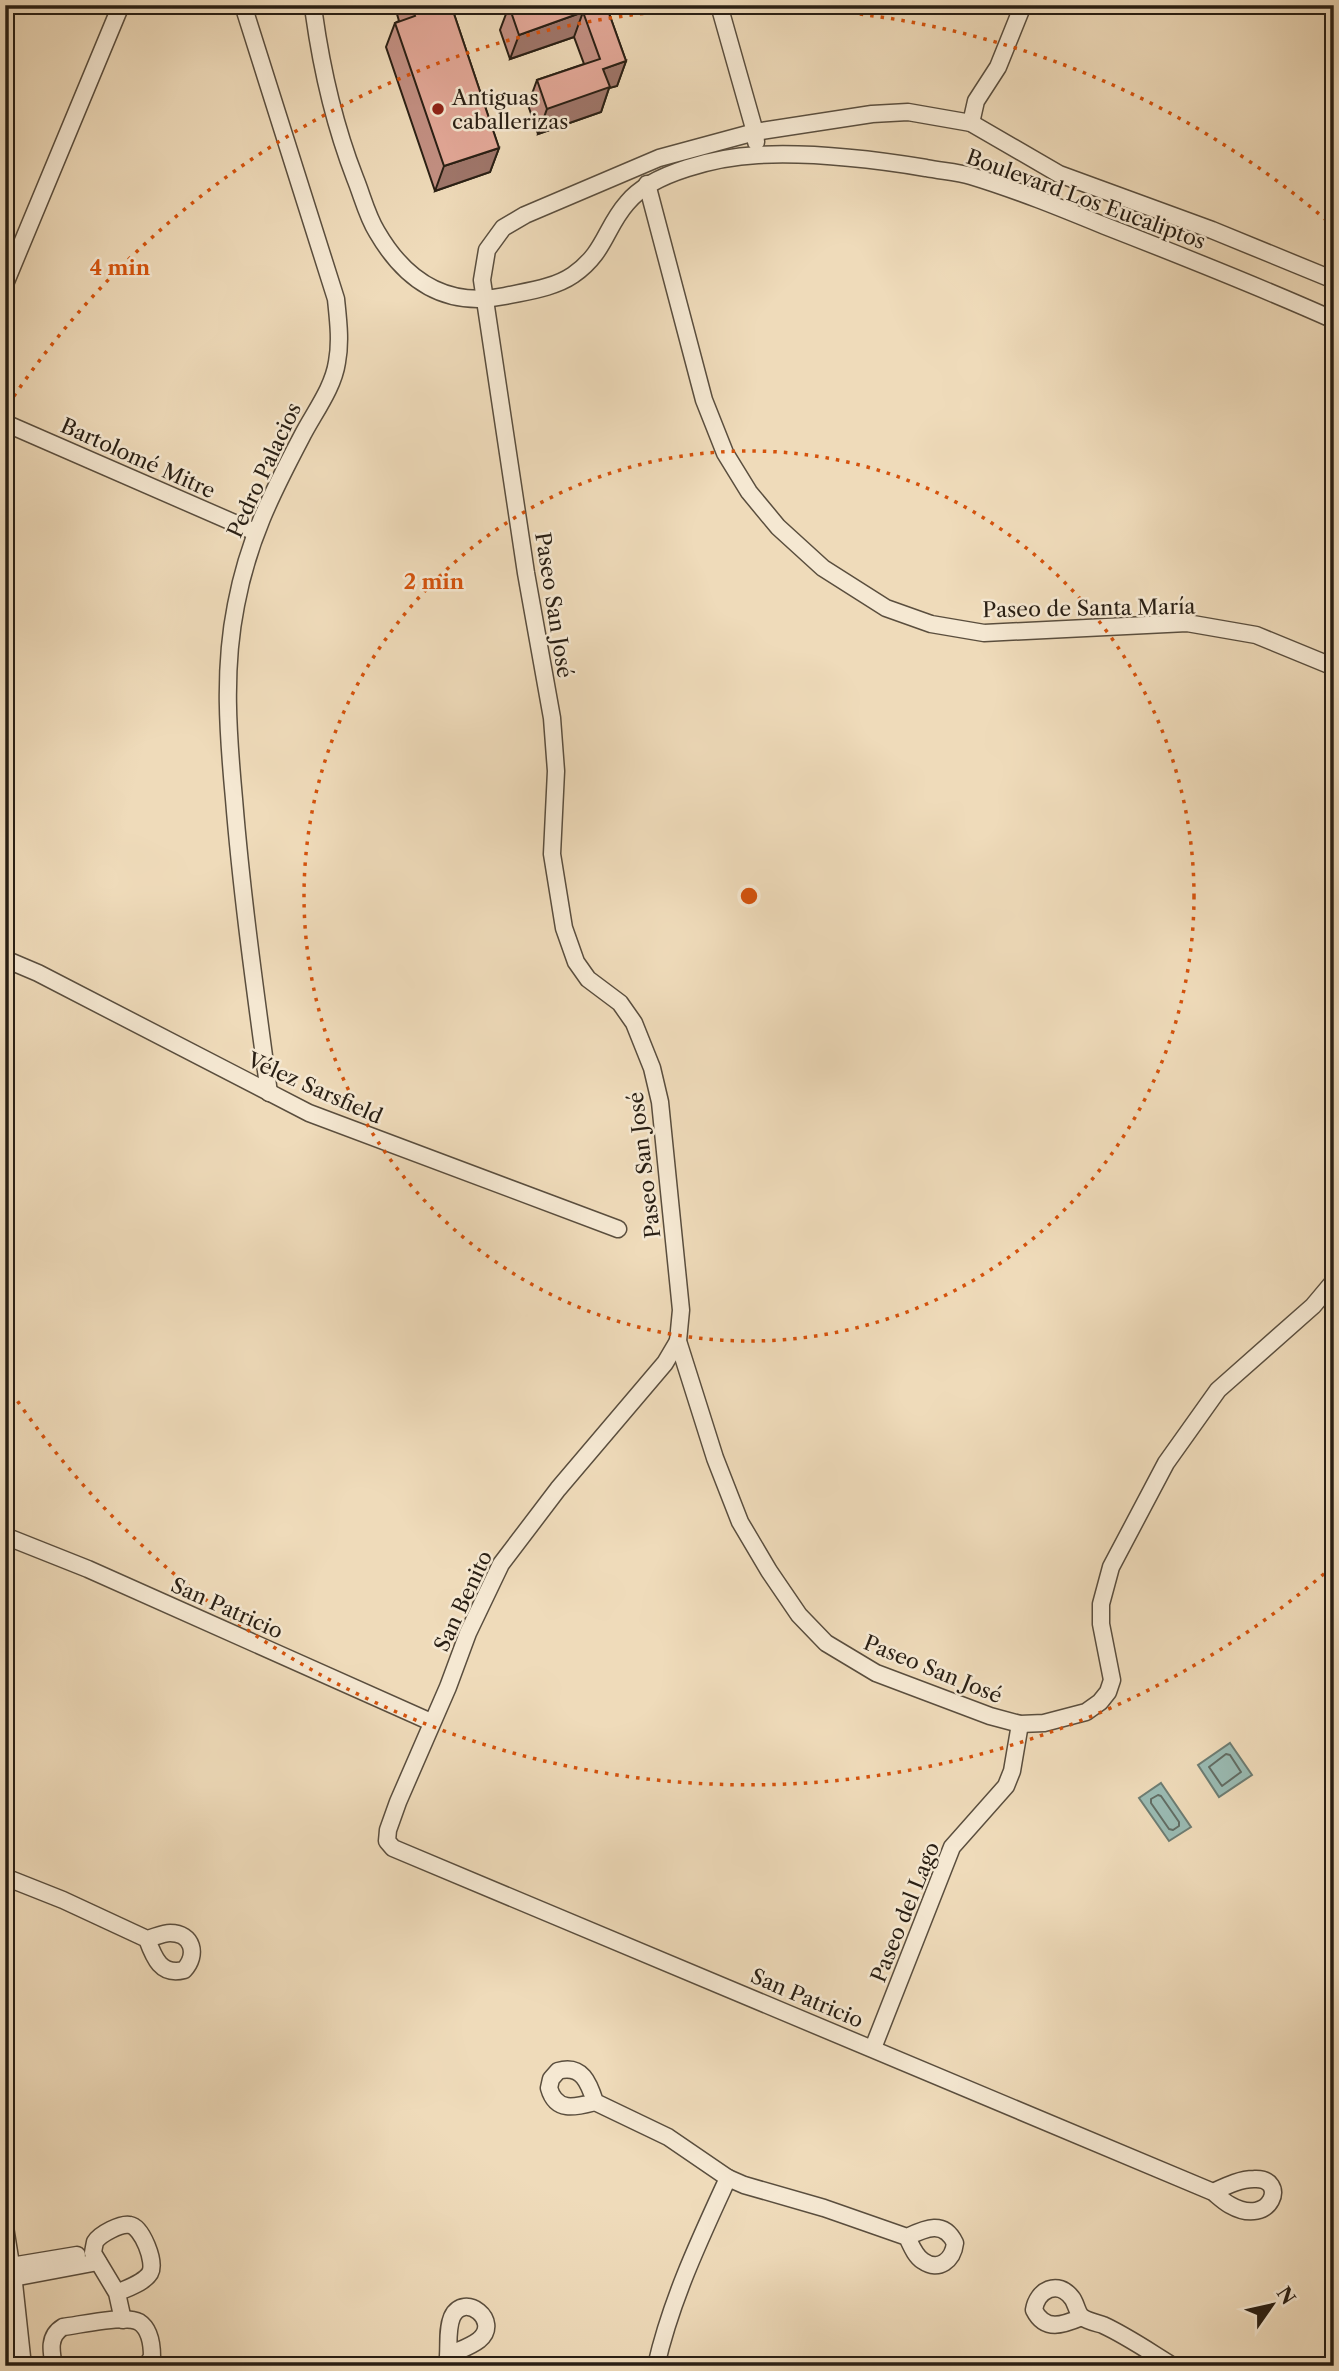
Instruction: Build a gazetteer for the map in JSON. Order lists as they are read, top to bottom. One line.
{"streets":{"street":["Boulevard Los Eucaliptos","Bartolomé Mitre","Pedro Palacios","Paseo San José","Paseo de Santa María","Vélez Sarsfield","San Benito","San Patricio","Paseo del Lago"]},"crossings":[["Boulevard Los Eucaliptos","Paseo San José"],["Boulevard Los Eucaliptos","Paseo de Santa María"],["Bartolomé Mitre","Pedro Palacios"],["Pedro Palacios","Vélez Sarsfield"],["Paseo San José","San Benito"],["Paseo San José","Paseo del Lago"],["San Benito","San Patricio"],["San Patricio","Paseo del Lago"]],"places":["Antiguas caballerizas"],"north":"top right","rings":["4 min","2 min"]}
